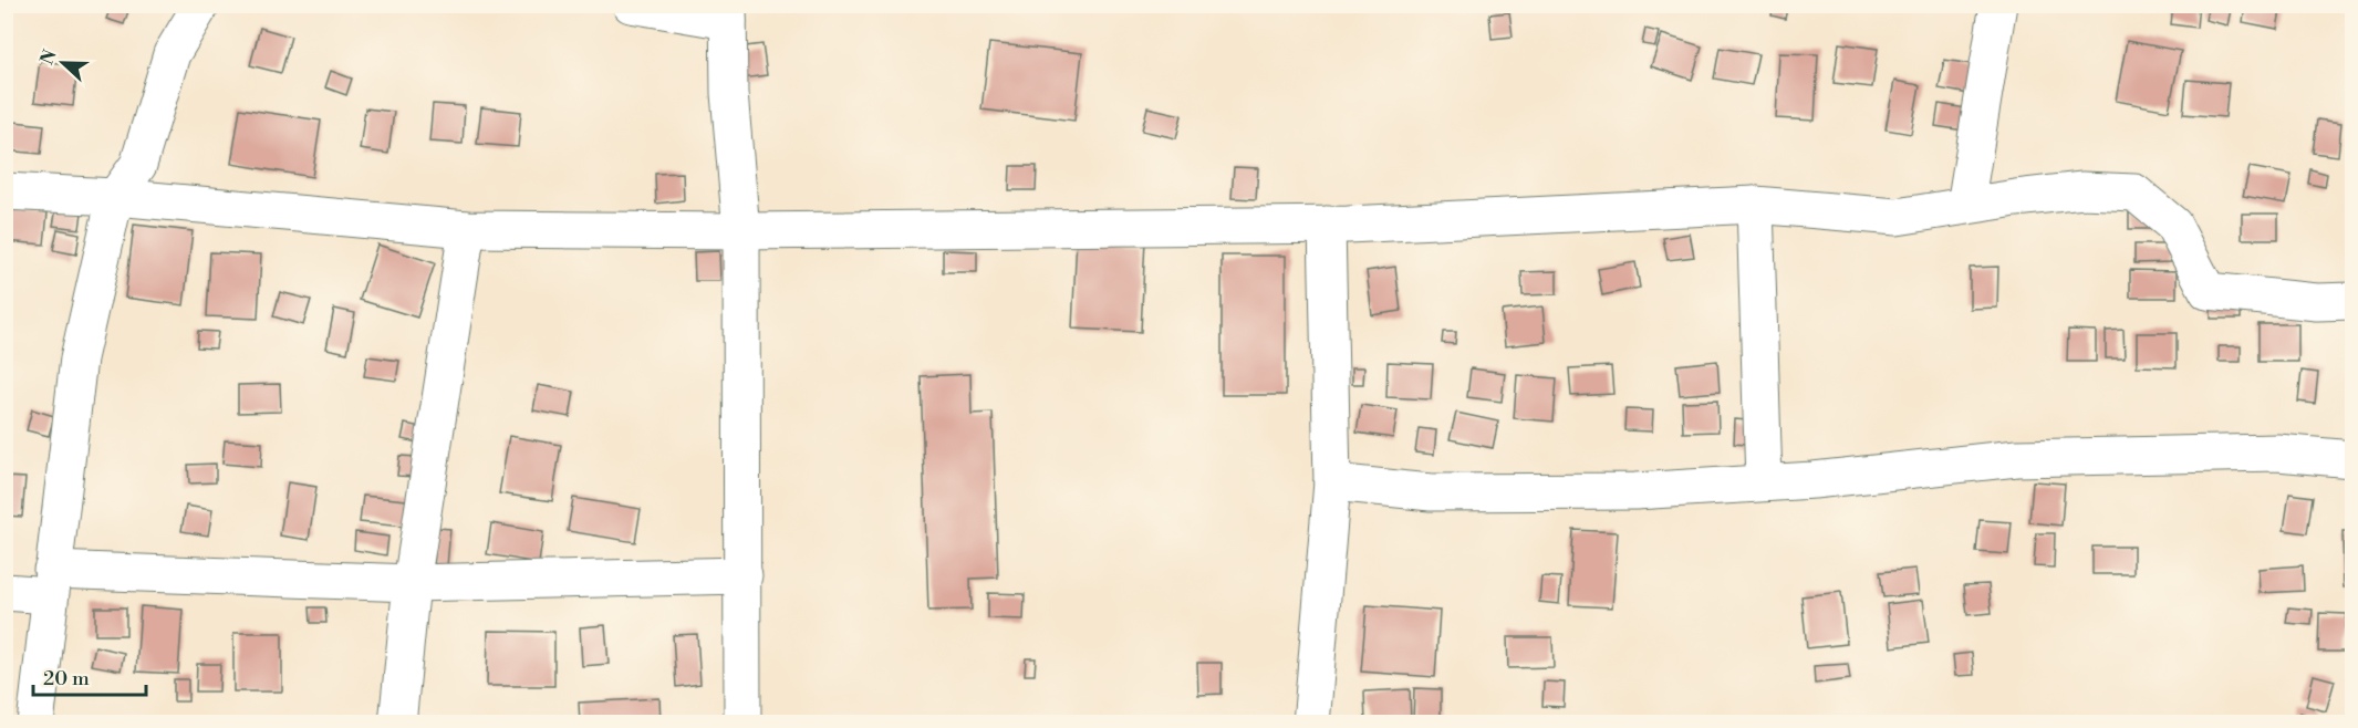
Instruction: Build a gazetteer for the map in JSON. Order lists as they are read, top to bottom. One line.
{"scale_bar":"20 m","north":"left"}
